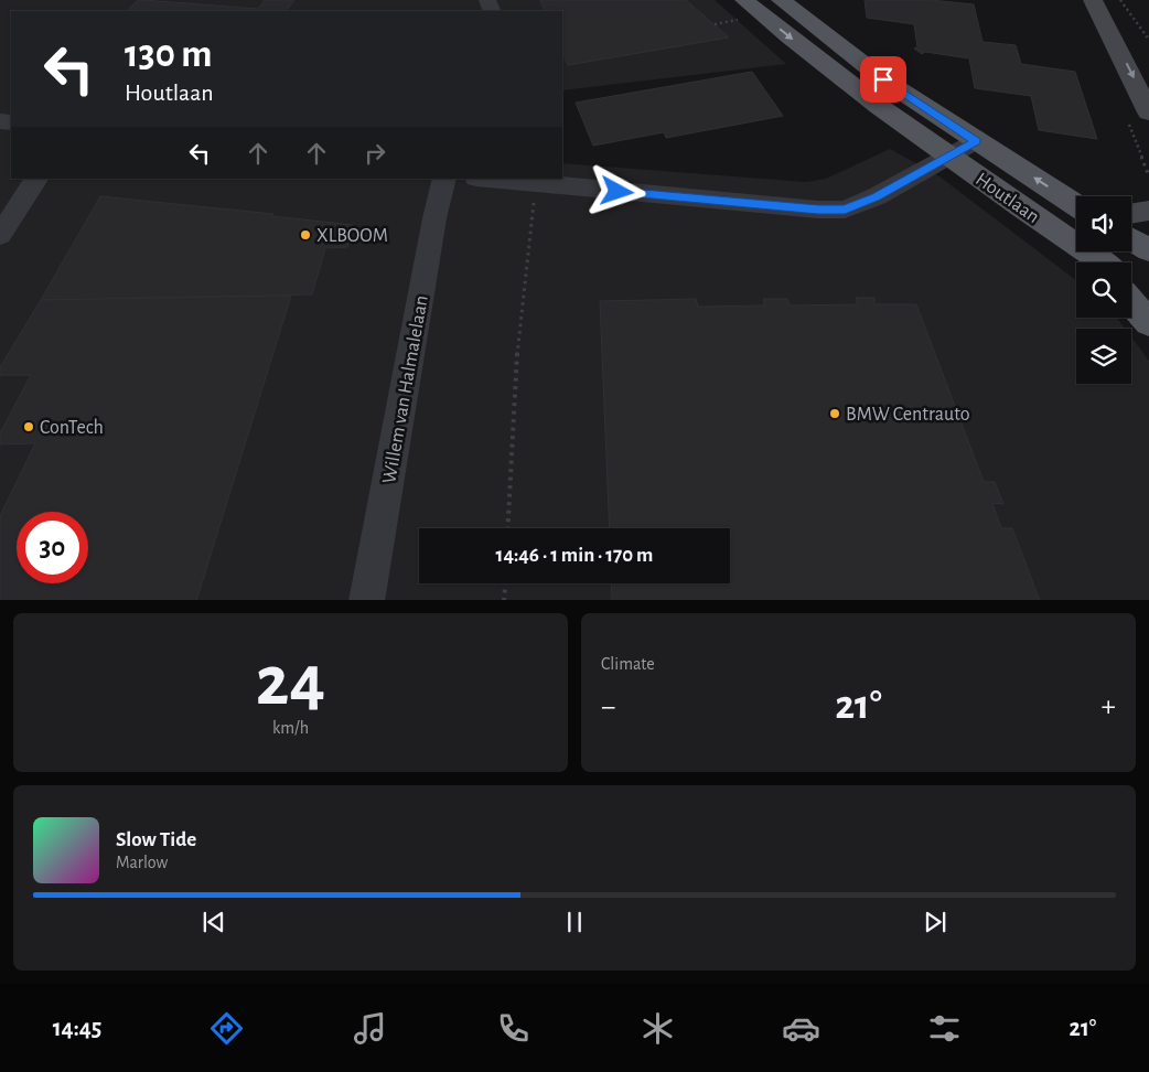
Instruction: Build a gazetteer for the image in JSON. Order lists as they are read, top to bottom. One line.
{"streets":{"main road":["Houtlaan"],"street":["Willem van Halmalelaan"]},"places":["XLBOOM","BMW Centrauto","ConTech"],"page":{"turn":["130 m","Houtlaan"],"limit":"30","trip":"14:46 · 1 min · 170 m","tile":[["24","km/h"],"Climate"],"heat":["−","21°","+"],"song":["Slow Tide","Marlow"],"tabs":["14:45","21°"]}}
